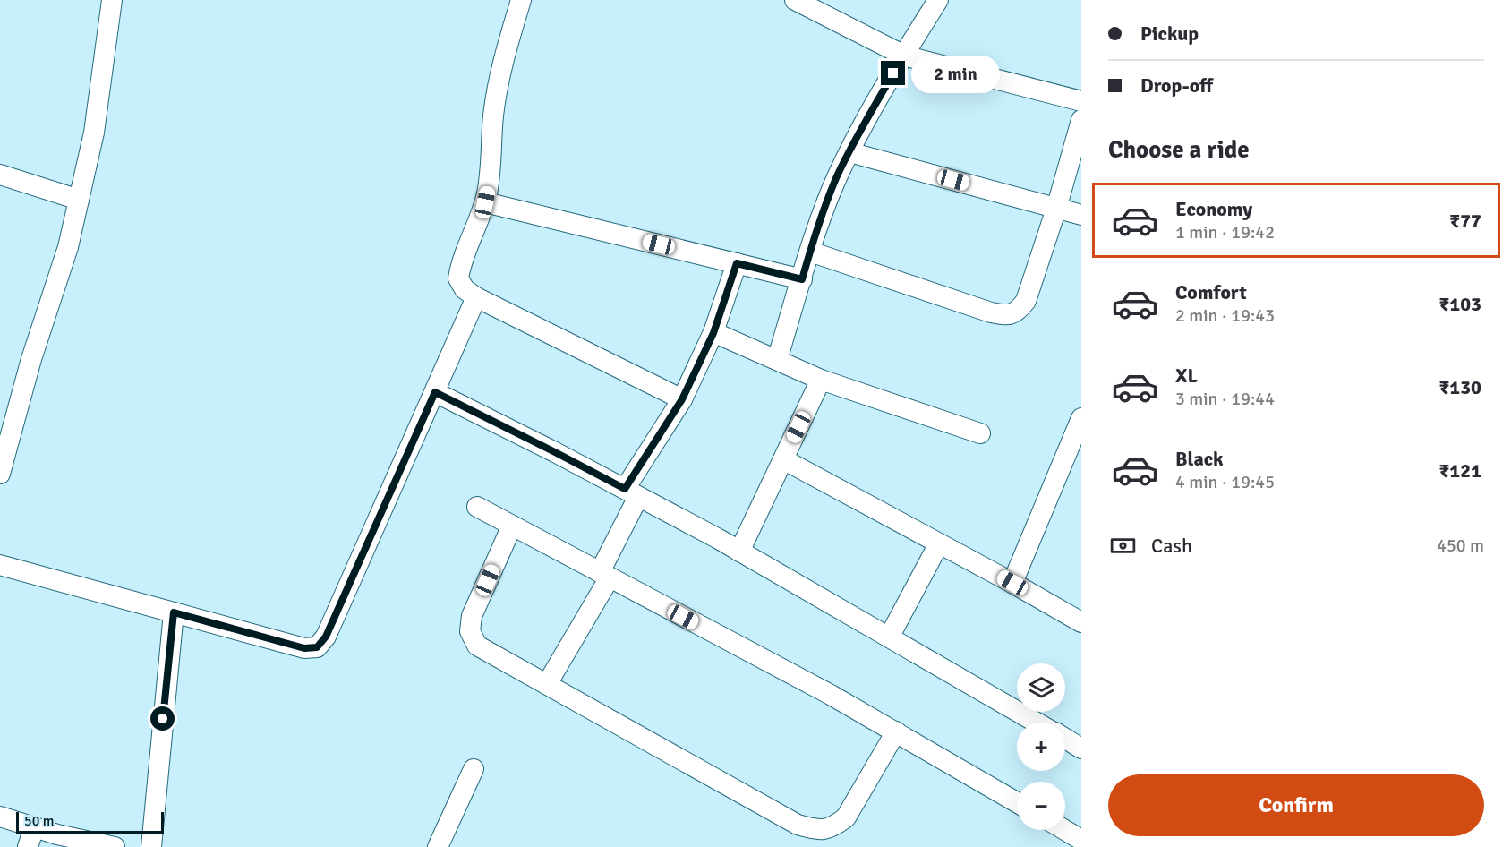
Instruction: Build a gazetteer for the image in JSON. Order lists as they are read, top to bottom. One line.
{"scale_bar":"50 m","page":{"banner":["Pickup","Drop-off"],"bubble":"2 min","heading":"Choose a ride","list":[{"name":"Economy","note":"1 min · 19:42","value":"₹77"},{"name":"Comfort","note":"2 min · 19:43","value":"₹103"},{"name":"XL","note":"3 min · 19:44","value":"₹130"},{"name":"Black","note":"4 min · 19:45","value":"₹121"}],"pay":["Cash","450 m"],"map_buttons":["+","−"],"buttons":"Confirm","scale":"50 m"}}
